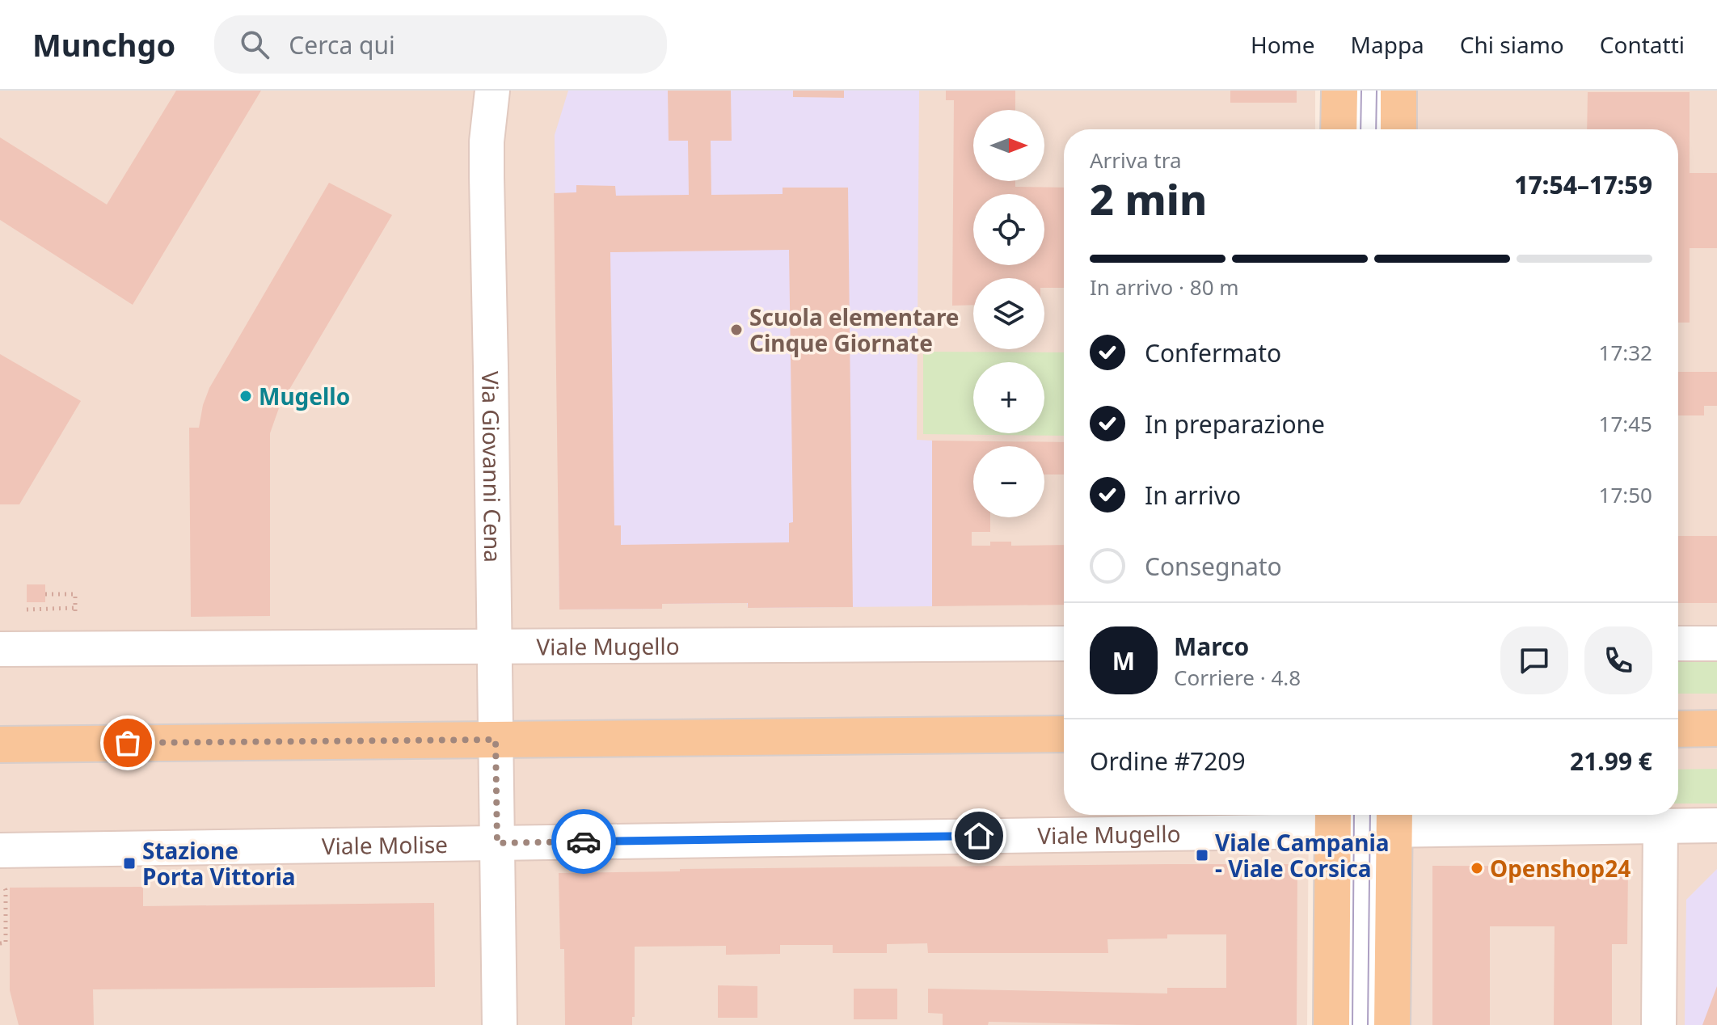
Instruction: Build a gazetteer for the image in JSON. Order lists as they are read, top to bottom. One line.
{"streets":{"street":["Via Giovanni Cena","Viale Mugello","Viale Molise"]},"crossings":[["Via Giovanni Cena","Viale Mugello"],["Via Giovanni Cena","Viale Molise"],["Viale Mugello","Viale Molise"]],"places":{"other":["Scuola elementare Cinque Giornate","Mugello","Openshop24"],"transit":["Viale Campania - Viale Corsica","Stazione Porta Vittoria"]},"north":"right","page":{"header":"Munchgo","search":"Cerca qui","nav":["Home","Mappa","Chi siamo","Contatti"],"map_buttons":["+","−"],"heading":["2 min","Arriva tra","17:54–17:59"],"panel":["Marco","Corriere · 4.8","Ordine #7209","21.99 €"],"bar":"In arrivo · 80 m","list":[["Confermato","17:32"],["In preparazione","17:45"],["In arrivo","17:50"],"Consegnato"],"round":"M"}}
